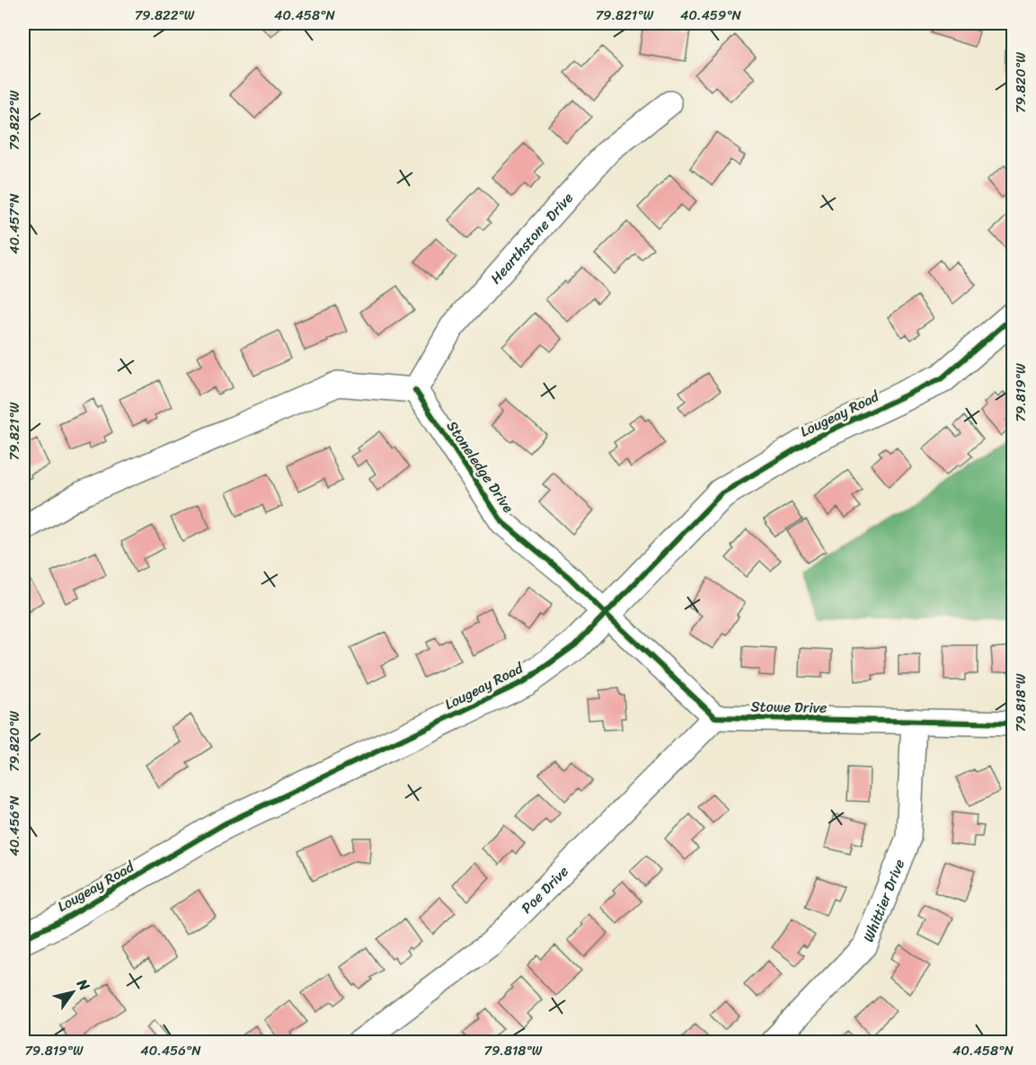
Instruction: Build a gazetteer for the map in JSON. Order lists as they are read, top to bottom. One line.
{"streets":{"street":["Hearthstone Drive","Lougeay Road","Stoneledge Drive","Stowe Drive","Poe Drive","Whittier Drive"]},"crossings":[["Hearthstone Drive","Stoneledge Drive"],["Lougeay Road","Stoneledge Drive"],["Stowe Drive","Poe Drive"],["Stowe Drive","Whittier Drive"]],"north":"top right","coordinates":["79.822°W","40.458°N","79.821°W","40.459°N","79.820°W","40.457°N","79.819°W","79.818°W","40.456°N"]}
